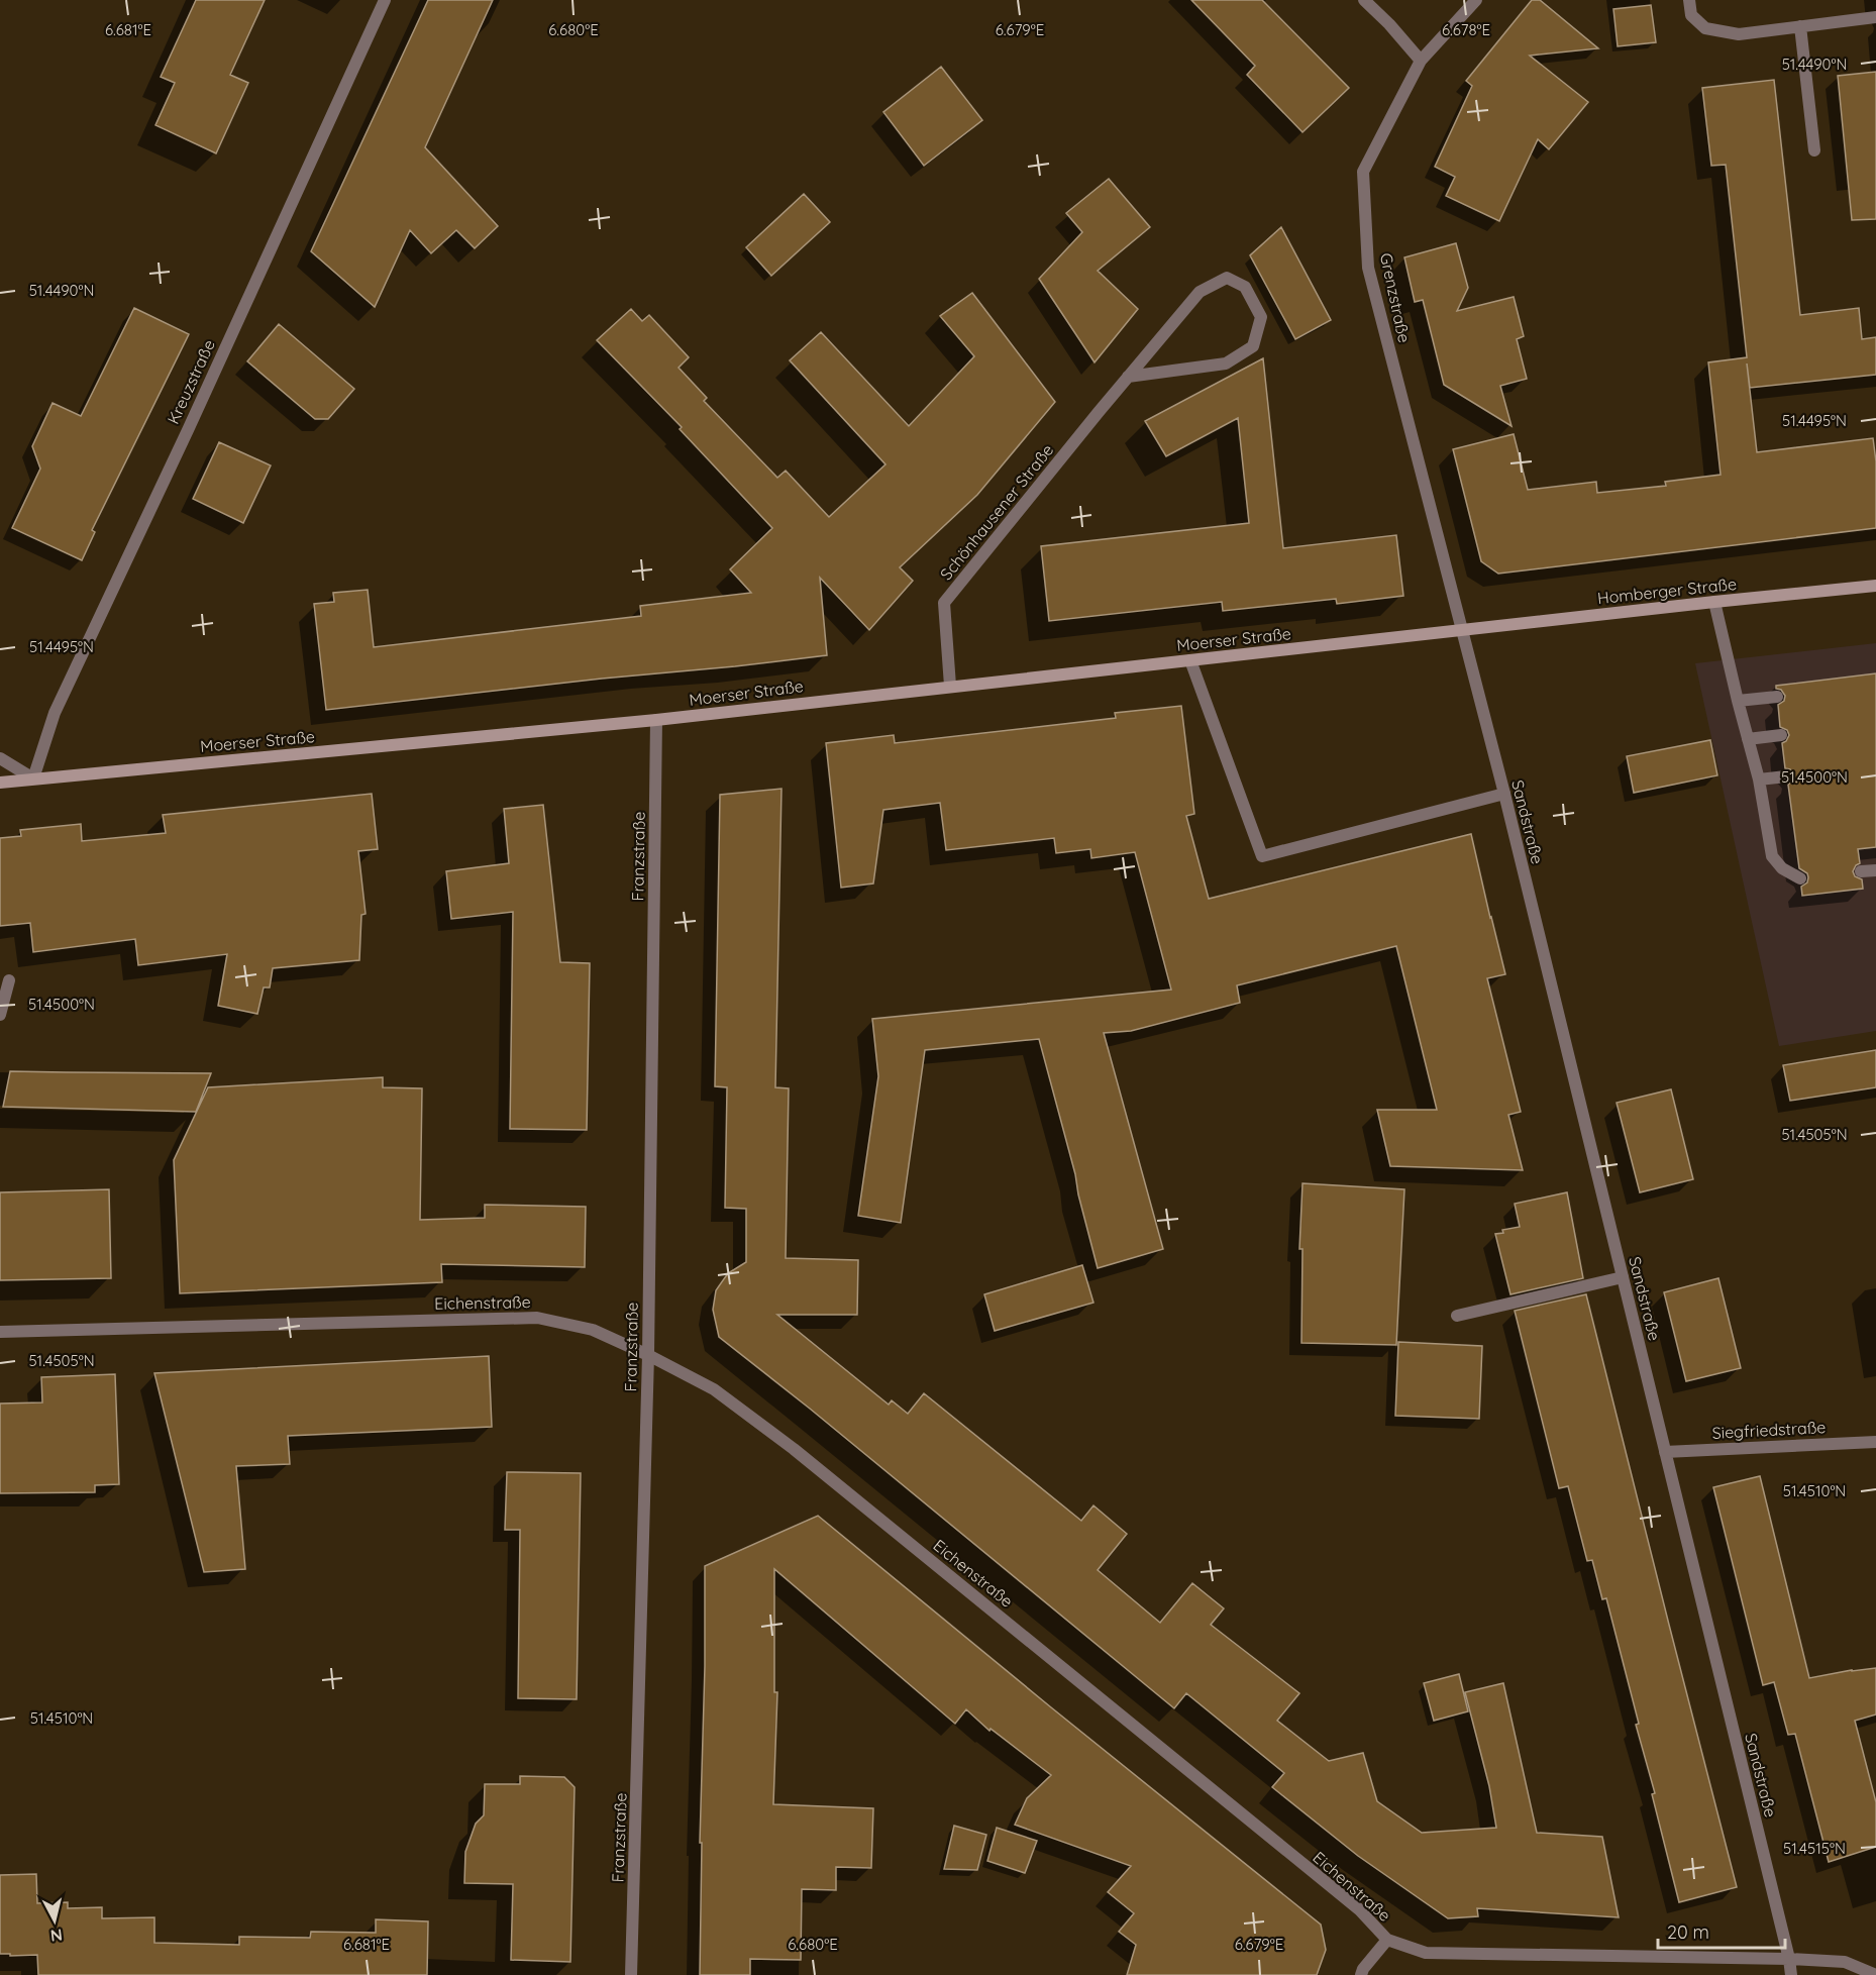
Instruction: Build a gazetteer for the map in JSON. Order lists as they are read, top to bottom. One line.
{"streets":{"main road":["Homberger Straße","Moerser Straße"],"street":["Grenzstraße","Kreuzstraße","Schönhausener Straße","Sandstraße","Franzstraße","Eichenstraße","Siegfriedstraße"]},"crossings":[["Grenzstraße","Homberger Straße"],["Grenzstraße","Moerser Straße"],["Grenzstraße","Sandstraße"],["Kreuzstraße","Moerser Straße"],["Schönhausener Straße","Moerser Straße"],["Homberger Straße","Moerser Straße"],["Homberger Straße","Sandstraße"],["Moerser Straße","Sandstraße"],["Moerser Straße","Franzstraße"],["Sandstraße","Eichenstraße"],["Sandstraße","Siegfriedstraße"],["Franzstraße","Eichenstraße"]],"scale_bar":"20 m","north":"bottom","coordinates":["6.681°E","6.680°E","6.679°E","6.678°E","51.4490°N","51.4495°N","51.4500°N","51.4505°N","51.4510°N","51.4515°N"]}
